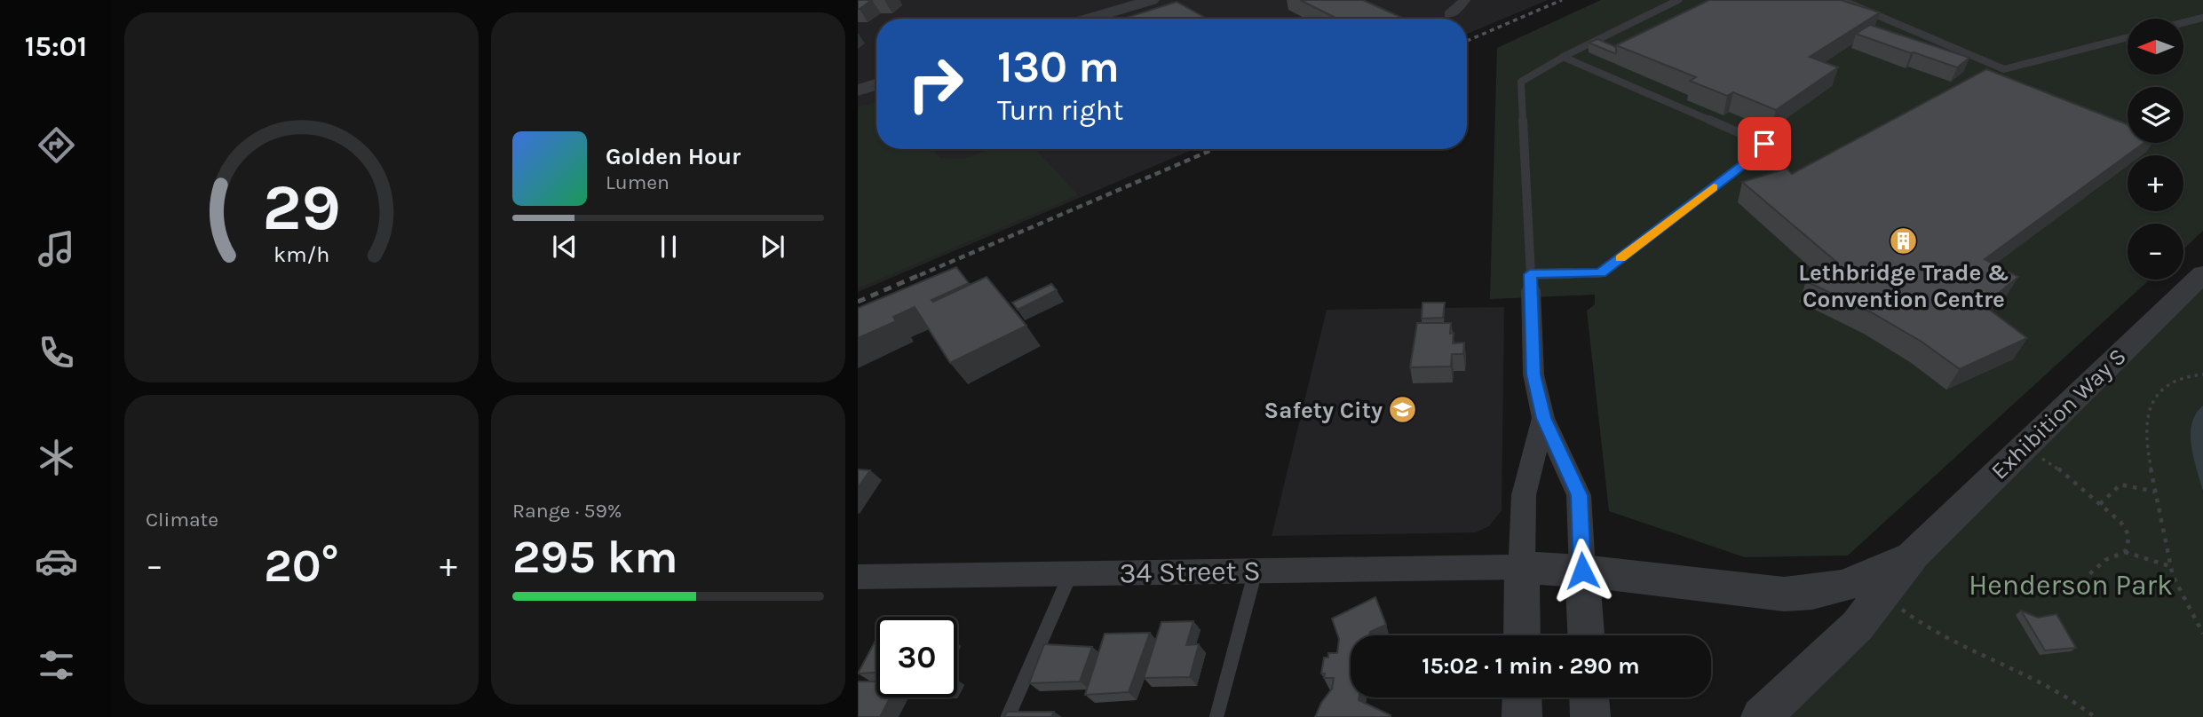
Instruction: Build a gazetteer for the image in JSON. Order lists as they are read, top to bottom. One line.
{"streets":{"street":["Exhibition Way S","34 Street S"]},"parks":["Henderson Park"],"places":{"building":["Lethbridge Trade & Convention Centre"],"school or university":["Safety City"]},"north":"left","page":{"tabs":"15:01","map_buttons":["+","−"],"turn":["130 m","Turn right"],"song":["Golden Hour","Lumen"],"tile":["Climate",["Range · 59%","295 km"]],"heat":["−","20°","+"],"limit":"30","trip":"15:02 · 1 min · 290 m","gauge":["29","km/h"]}}
